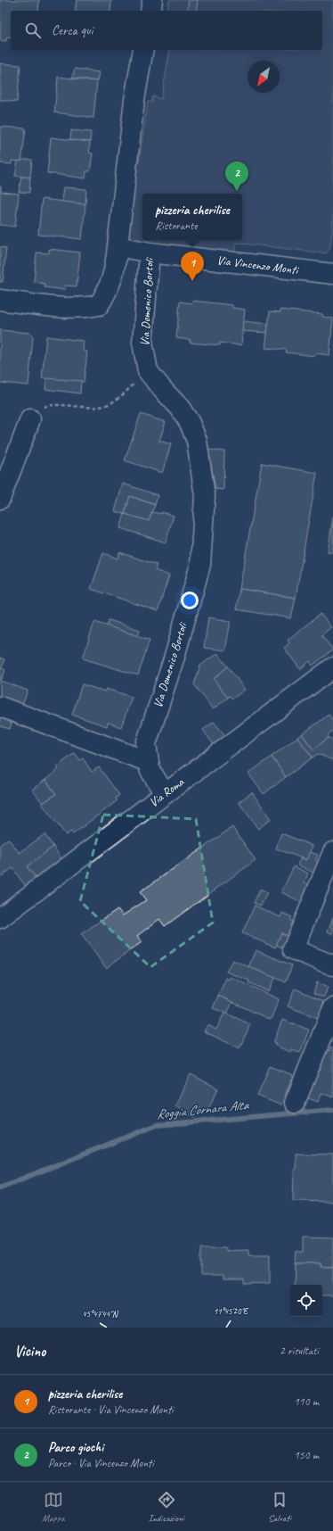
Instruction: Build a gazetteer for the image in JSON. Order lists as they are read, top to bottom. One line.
{"streets":{"street":["Via Vincenzo Monti","Via Domenico Bortoli","Via Roma"]},"crossings":[["Via Vincenzo Monti","Via Domenico Bortoli"],["Via Domenico Bortoli","Via Roma"]],"water":["Roggia Cornara Alta"],"north":"bottom left","page":{"search":"Cerca qui","pins":["2","1"],"popup":["pizzeria cherilise","Ristorante"],"heading":["Vicino","2 risultati"],"list":[{"mark":"1","name":"pizzeria cherilise","note":"Ristorante · Via Vincenzo Monti","value":"110 m"},{"mark":"2","name":"Parco giochi","note":"Parco · Via Vincenzo Monti","value":"150 m"}],"nav":["Mappa","Indicazioni","Salvati"]},"coordinates":["11°45'20\"E","45°47'44\"N"]}
